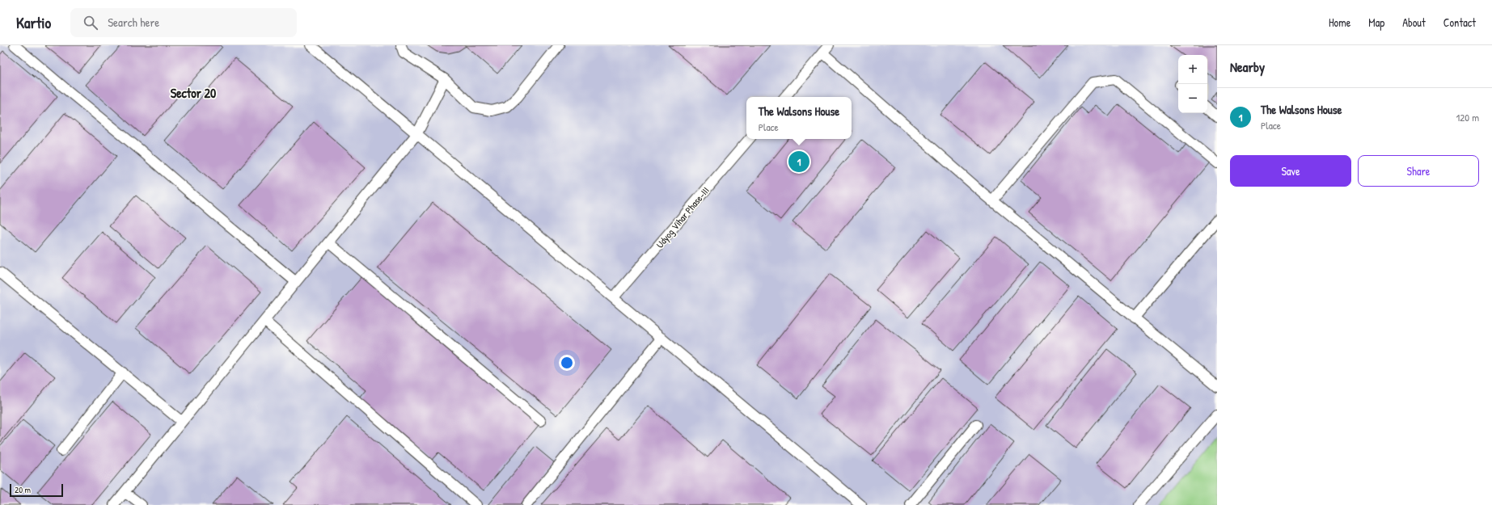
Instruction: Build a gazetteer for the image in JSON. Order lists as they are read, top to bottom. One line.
{"streets":{"lane":["Udyog Vihar Phase-III"]},"districts":["Sector 20"],"scale_bar":"20 m","page":{"header":"Kartio","search":"Search here","nav":["Home","Map","About","Contact"],"heading":"Nearby","map_buttons":["+","−"],"list":[{"mark":"1","name":"The Walsons House","note":"Place","value":"120 m"}],"popup":["The Walsons House","Place"],"buttons":["Save","Share"],"pins":"1","scale":"20 m"}}
